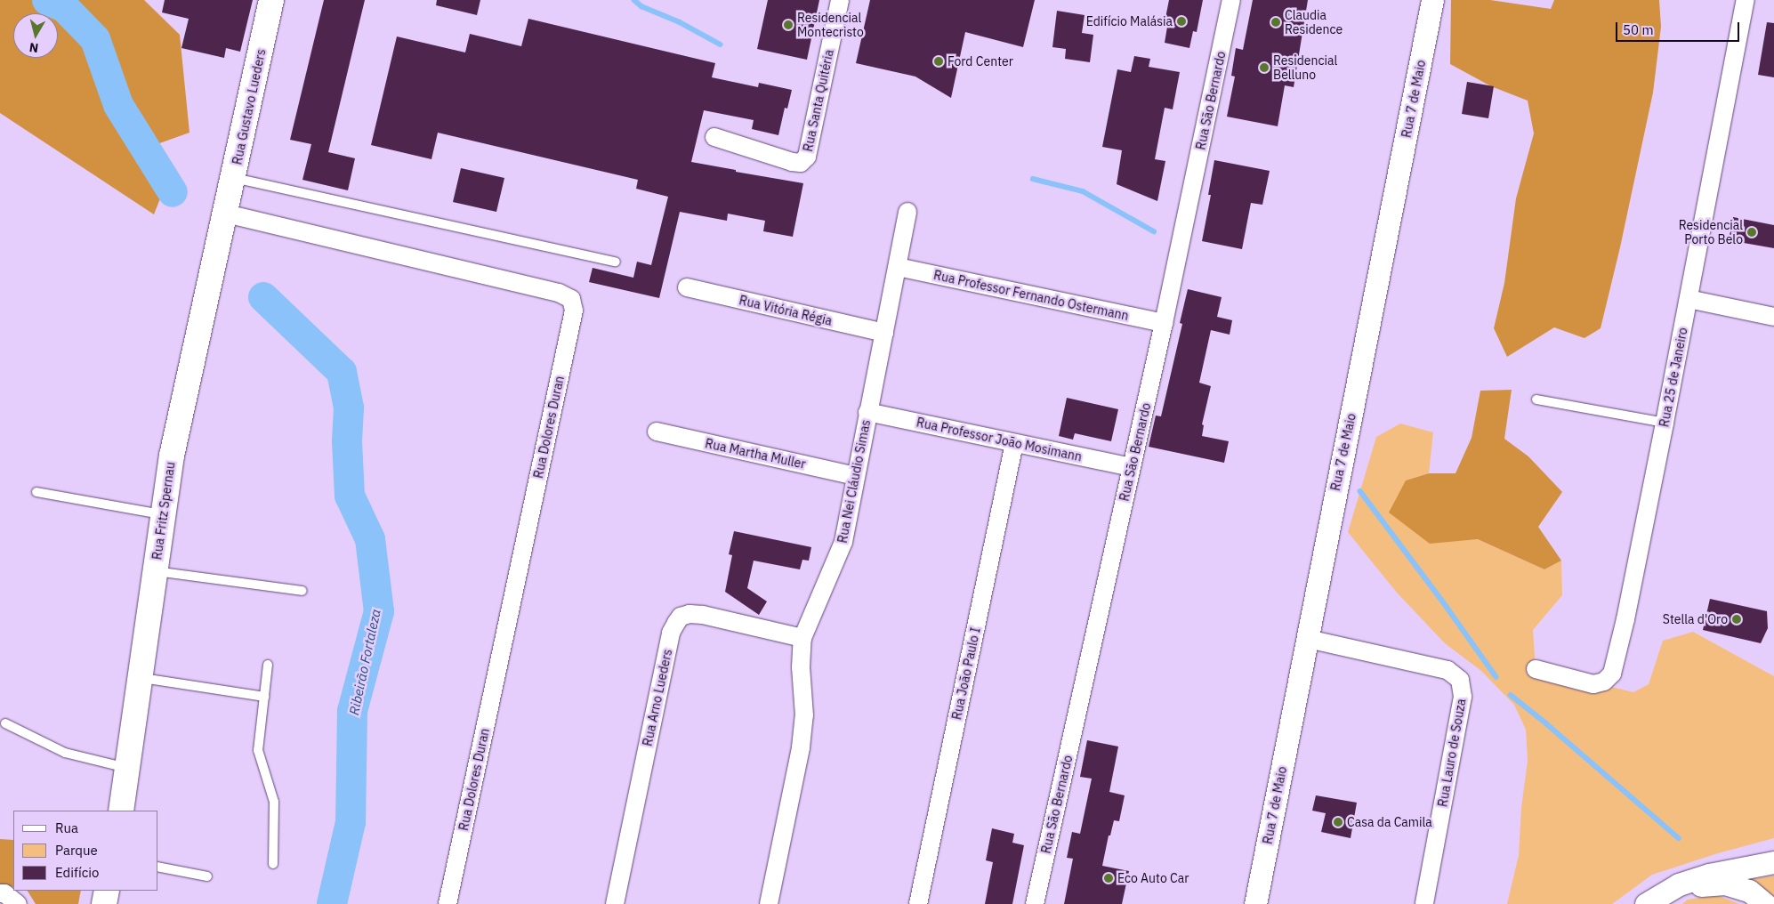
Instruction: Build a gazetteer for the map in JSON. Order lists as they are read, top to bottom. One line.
{"streets":{"main road":["Rua Gustavo Lueders","Rua Fritz Spernau"],"street":["Rua 7 de Maio","Rua Santa Quitéria","Rua São Bernardo","Rua Professor Fernando Ostermann","Rua Vitória Régia","Rua 25 de Janeiro","Rua Dolores Duran","Rua Professor João Mosimann","Rua Martha Muller","Rua Nei Cláudio Simas","Rua João Paulo I","Rua Arno Lueders","Rua Lauro de Souza"]},"crossings":[["Rua 7 de Maio","Rua Lauro de Souza"],["Rua São Bernardo","Rua Professor Fernando Ostermann"],["Rua São Bernardo","Rua Professor João Mosimann"],["Rua Gustavo Lueders","Rua Dolores Duran"],["Rua Gustavo Lueders","Rua Fritz Spernau"],["Rua Professor Fernando Ostermann","Rua Nei Cláudio Simas"],["Rua Vitória Régia","Rua Nei Cláudio Simas"],["Rua Dolores Duran","Rua Fritz Spernau"],["Rua Professor João Mosimann","Rua Nei Cláudio Simas"],["Rua Professor João Mosimann","Rua João Paulo I"],["Rua Martha Muller","Rua Nei Cláudio Simas"],["Rua Nei Cláudio Simas","Rua Arno Lueders"]],"water":["Ribeirão Fortaleza"],"places":["Edifício Malásia","Claudia Residence","Residencial Montecristo","Ford Center","Residencial Belluno","Residencial Porto Belo","Stella d'Oro","Casa da Camila","Eco Auto Car"],"legend":["Rua","Parque","Edifício"],"scale_bar":"50 m","north":"bottom"}
